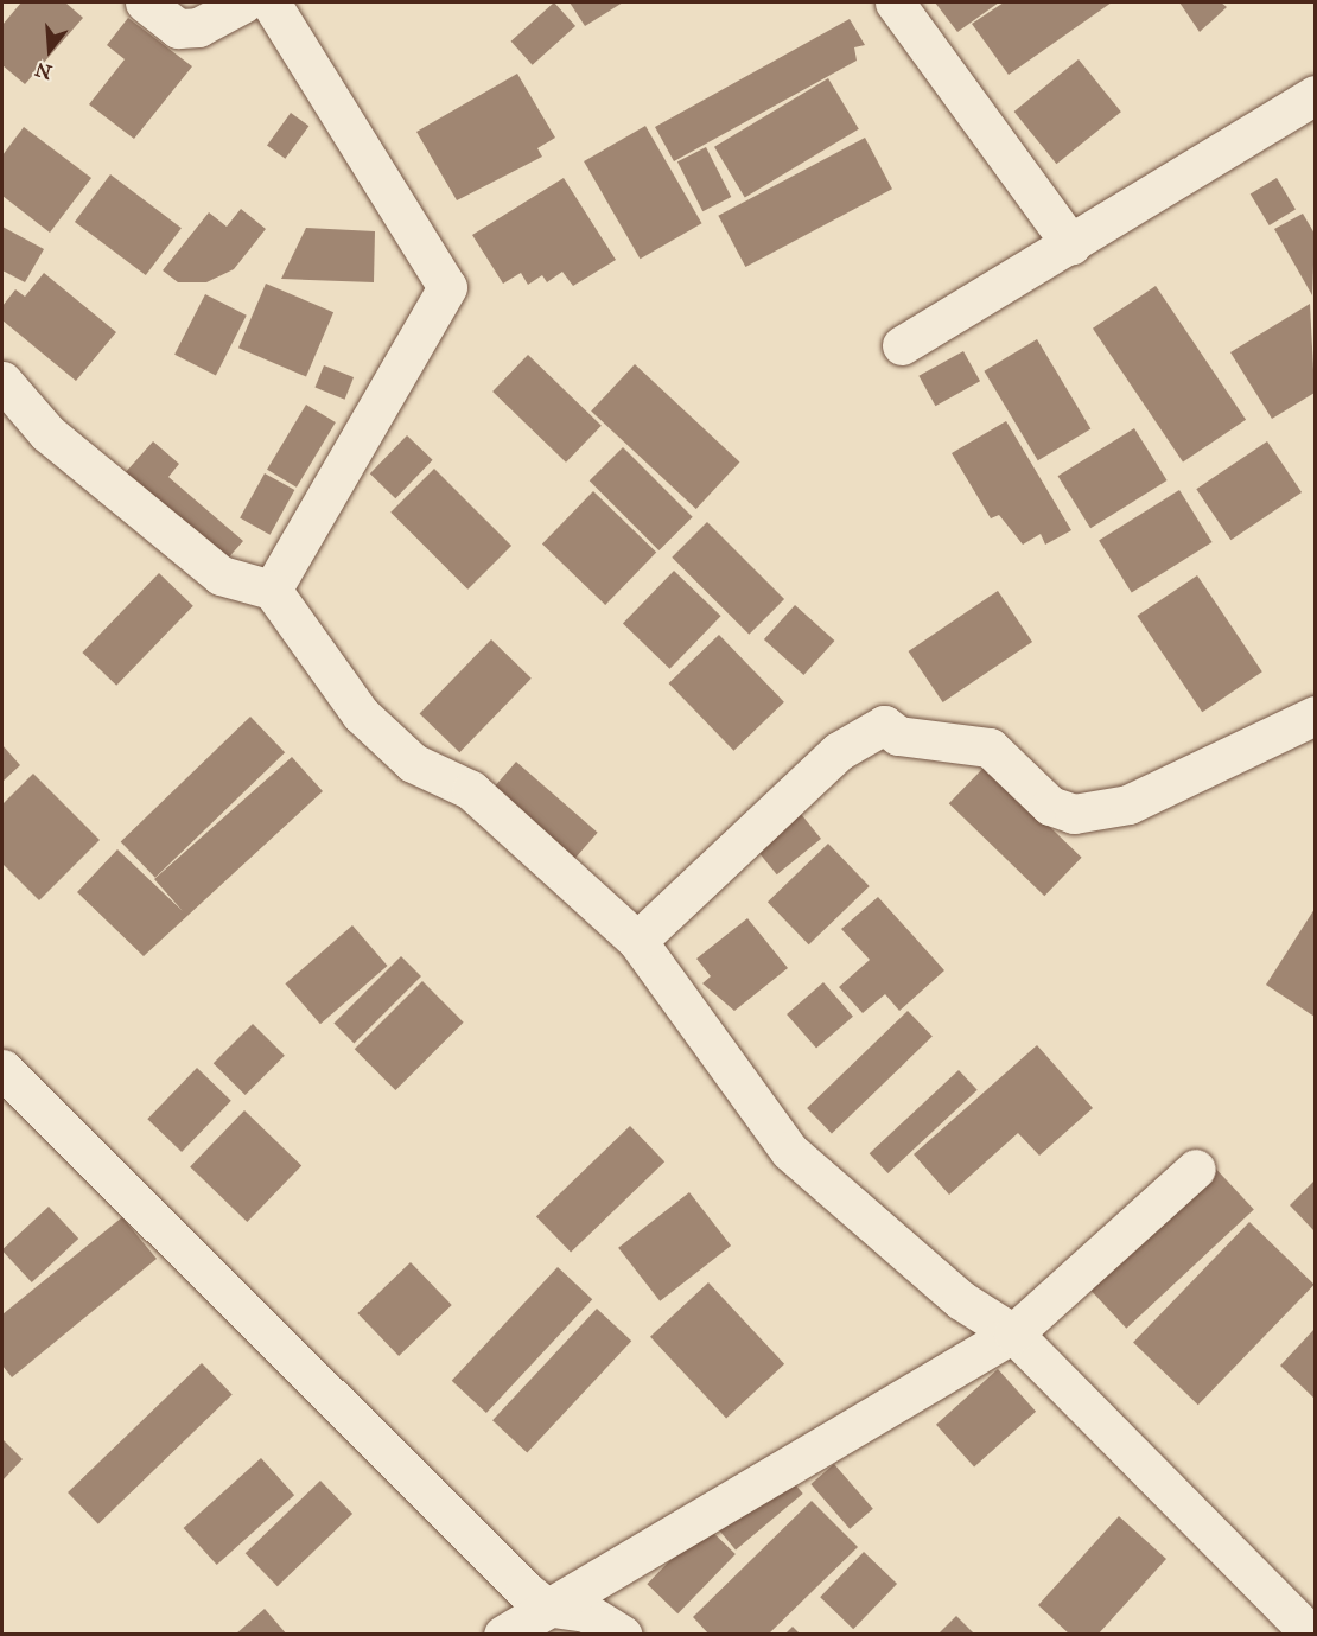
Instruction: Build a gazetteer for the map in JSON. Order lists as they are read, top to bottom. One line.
{"north":"bottom"}
